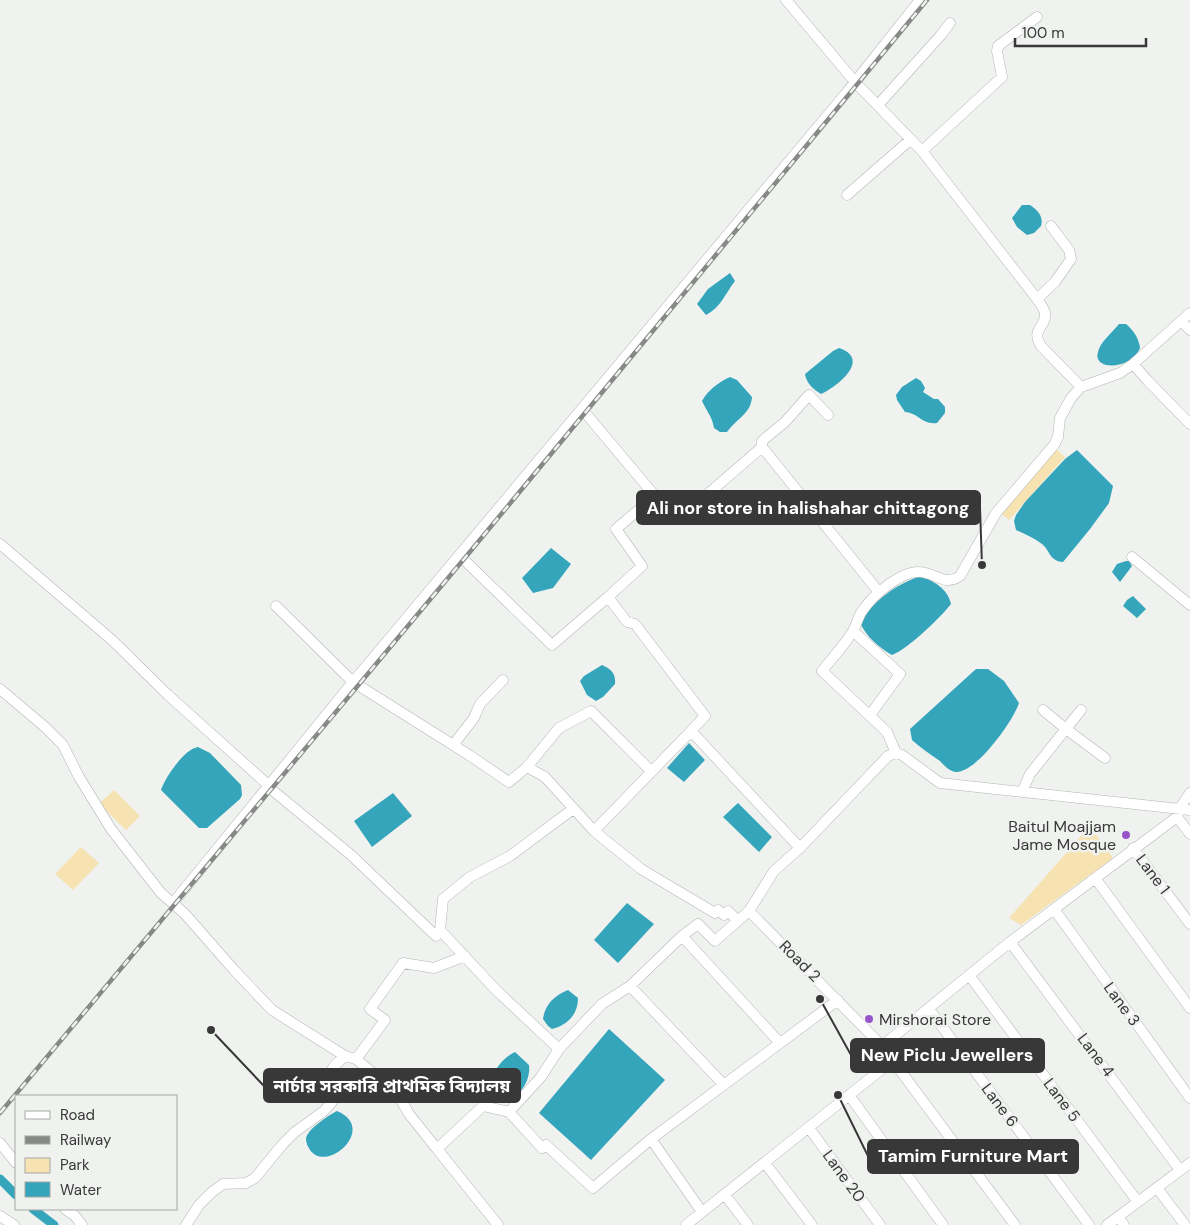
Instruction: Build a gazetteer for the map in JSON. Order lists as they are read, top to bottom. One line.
{"streets":{"street":["Lane 1","Road 2","Lane 3","Lane 4","Lane 5","Lane 6","Lane 20"]},"places":["Ali nor store in halishahar chittagong","Baitul Moajjam Jame Mosque","New Piclu Jewellers","Mirshorai Store","নার্চার সরকারি প্রাথমিক বিদ্যালয়","Tamim Furniture Mart"],"legend":["Road","Railway","Park","Water"],"scale_bar":"100 m"}
